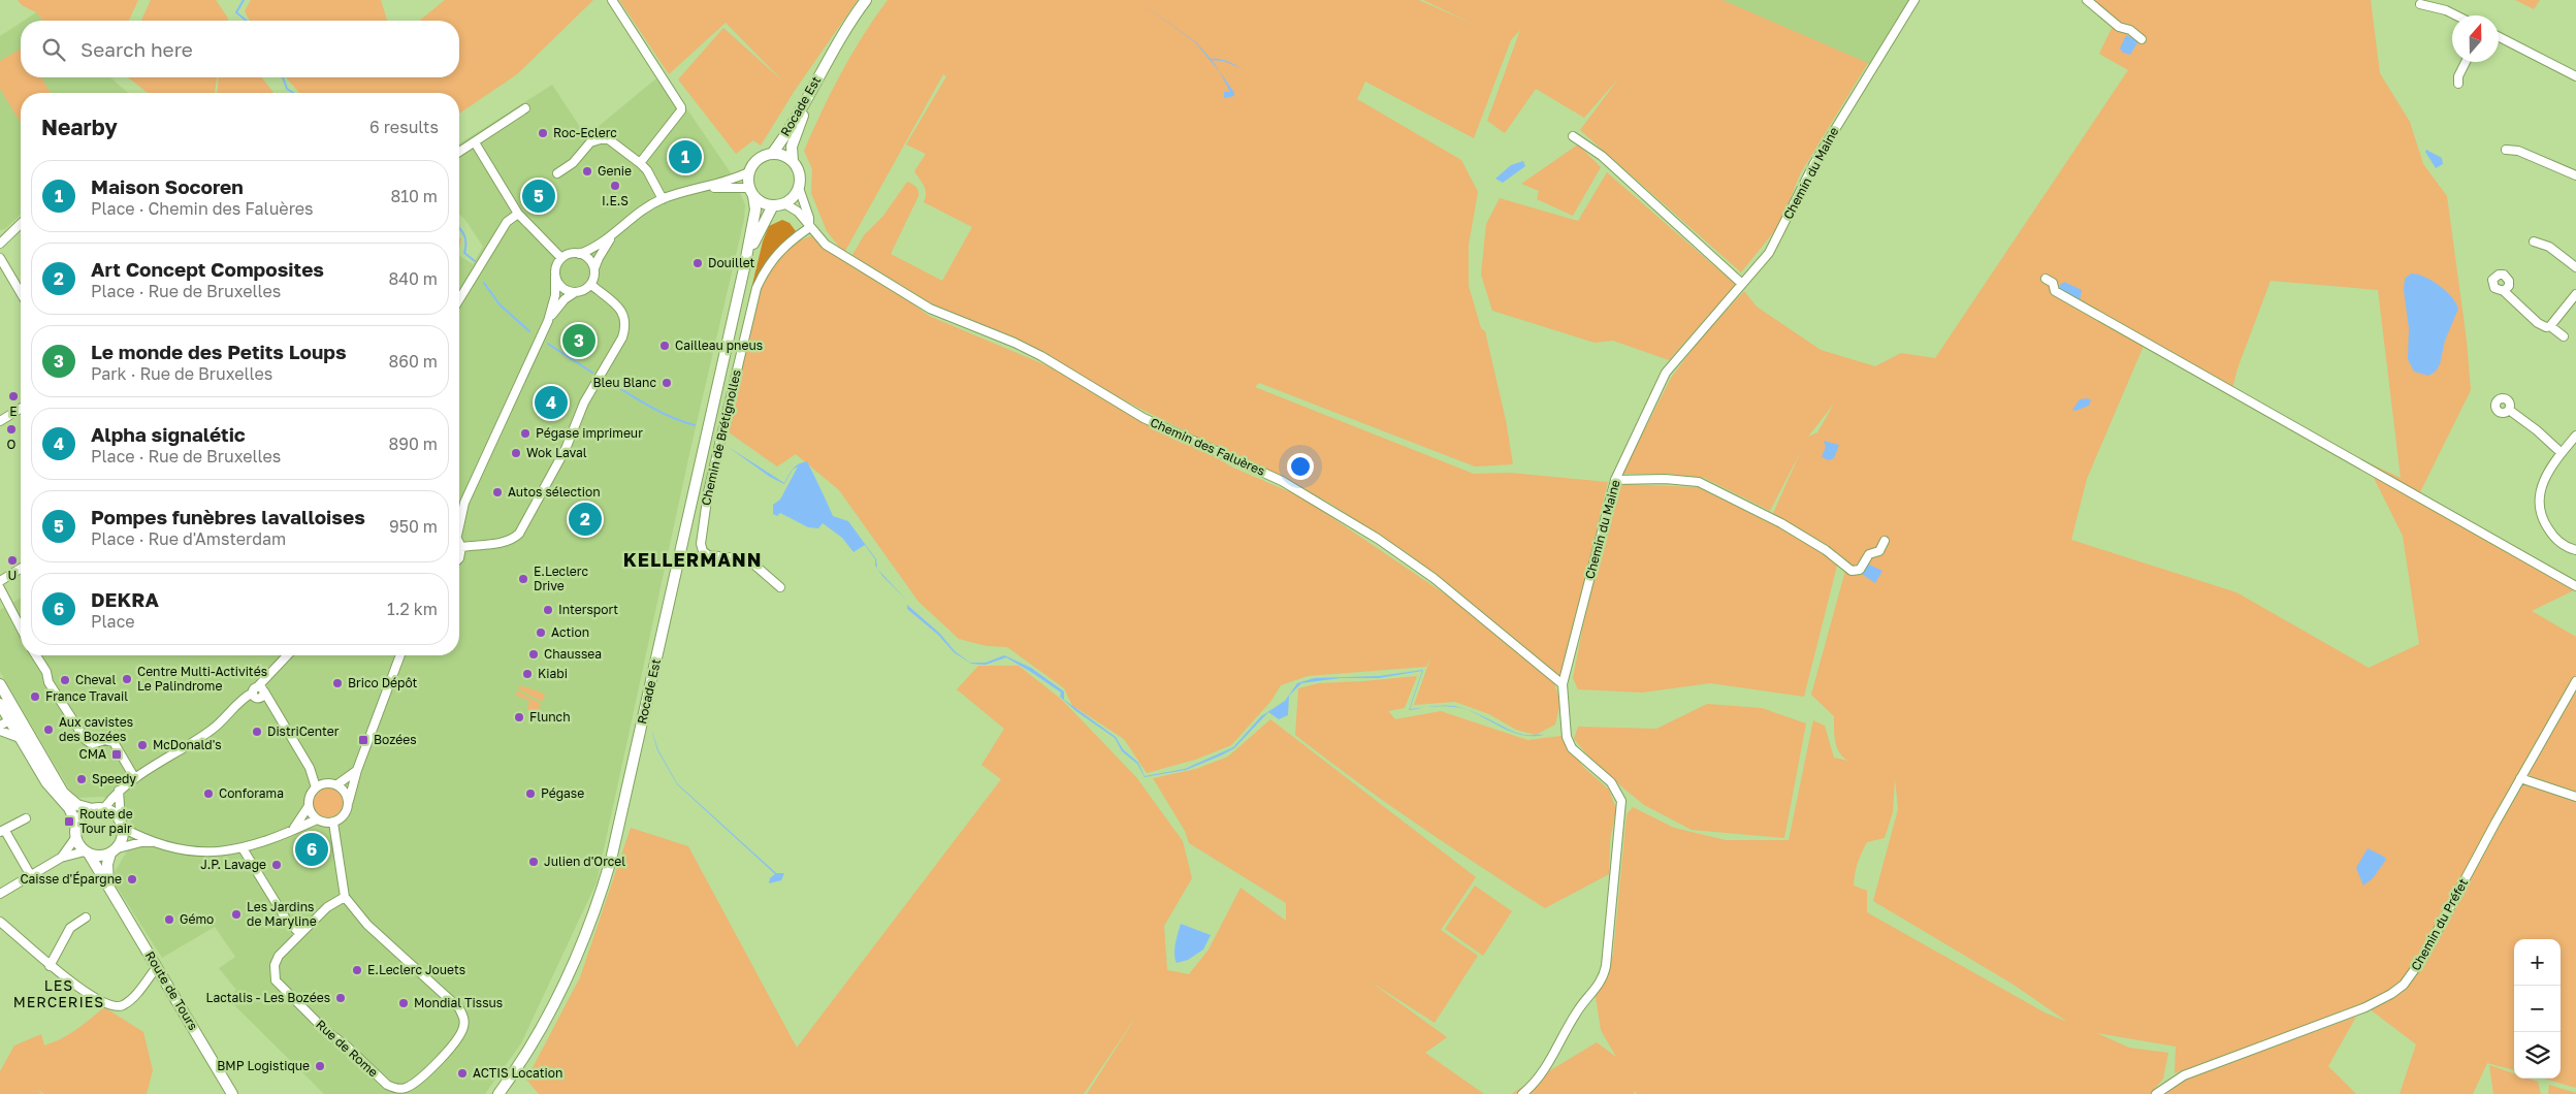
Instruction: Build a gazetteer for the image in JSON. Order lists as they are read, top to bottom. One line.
{"streets":{"main road":["Rocade Est","Route de Tours"],"street":["Chemin du Maine","Chemin de Brétignolles","Chemin des Faluères","Chemin du Préfet","Rue de Rome"]},"crossings":[["Rocade Est","Chemin des Faluères"],["Chemin du Maine","Chemin des Faluères"],["Chemin de Brétignolles","Chemin des Faluères"]],"districts":["KELLERMANN","LES MERCERIES"],"places":{"other":["Roc-Eclerc","Genie","I.E.S","Douillet","Cailleau pneus","Bleu Blanc","E","O","Pégase imprimeur","Wok Laval","Autos sélection","U","E.Leclerc Drive","Intersport","Action","Chaussea","Kiabi","Centre Multi-Activités Le Palindrome","Cheval","Brico Dépôt","France Travail","Flunch","Aux cavistes des Bozées","DistriCenter","McDonald's","Speedy","Conforama","Pégase","Julien d'Orcel","J.P. Lavage","Caisse d'Épargne","Les Jardins de Maryline","Gémo","E.Leclerc Jouets","Lactalis - Les Bozées","Mondial Tissus","BMP Logistique","ACTIS Location"],"transit":["Bozées","CMA","Route de Tour pair"]},"north":"top","page":{"search":"Search here","heading":["Nearby","6 results"],"pins":["1","5","3","4","2","6"],"list":[{"mark":"1","name":"Maison Socoren","note":"Place · Chemin des Faluères","value":"810 m"},{"mark":"2","name":"Art Concept Composites","note":"Place · Rue de Bruxelles","value":"840 m"},{"mark":"3","name":"Le monde des Petits Loups","note":"Park · Rue de Bruxelles","value":"860 m"},{"mark":"4","name":"Alpha signalétic","note":"Place · Rue de Bruxelles","value":"890 m"},{"mark":"5","name":"Pompes funèbres lavalloises","note":"Place · Rue d'Amsterdam","value":"950 m"},{"mark":"6","name":"DEKRA","note":"Place","value":"1.2 km"}],"map_buttons":["+","−"]}}
